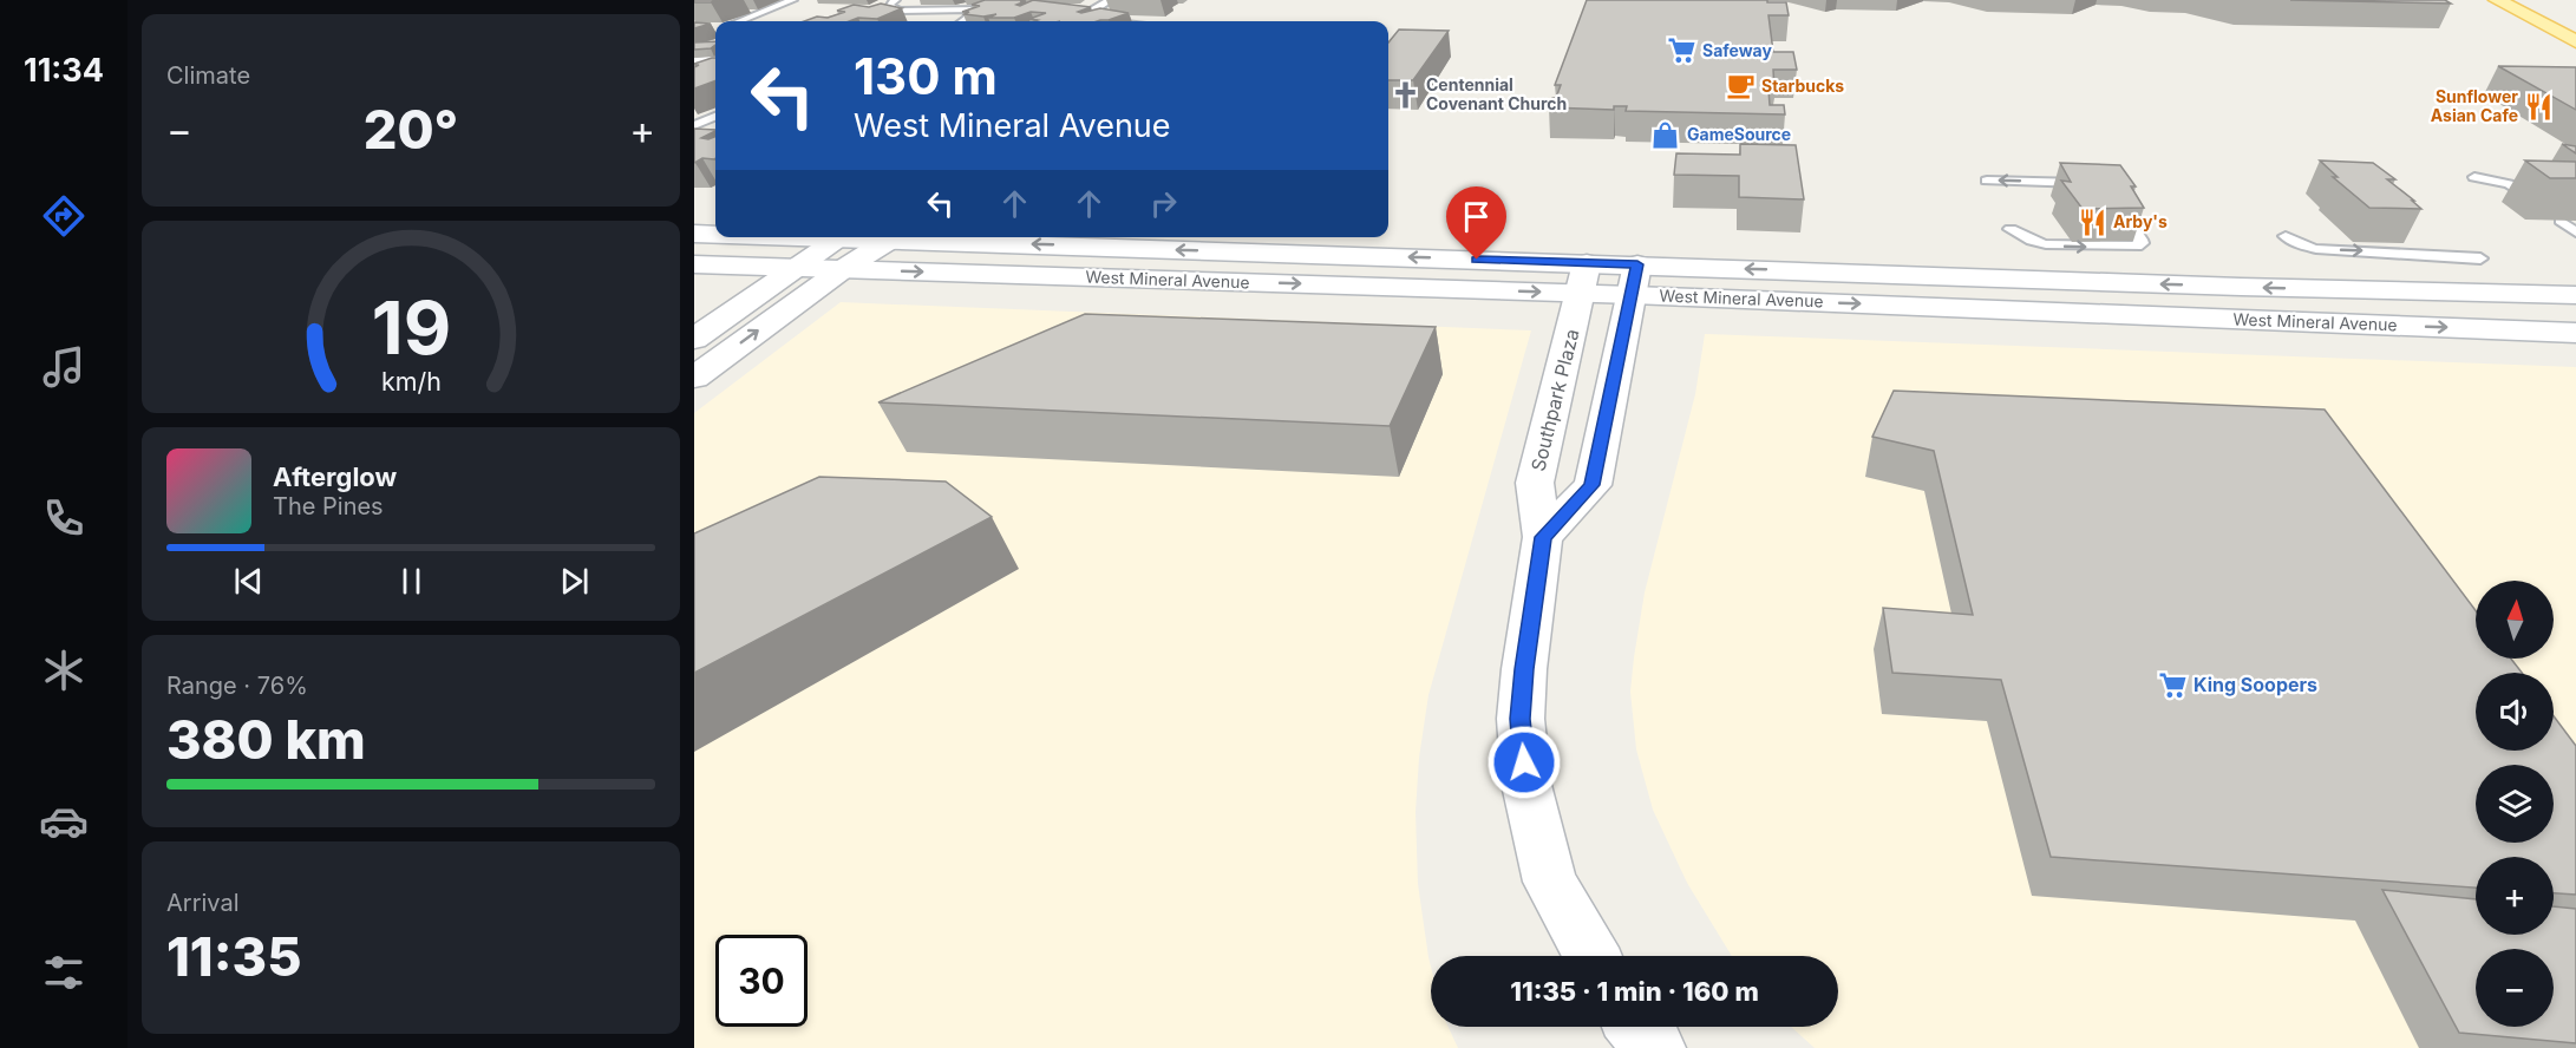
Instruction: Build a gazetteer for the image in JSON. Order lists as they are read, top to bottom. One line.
{"streets":{"main road":["West Mineral Avenue","Southpark Plaza"]},"crossings":[["West Mineral Avenue","Southpark Plaza"]],"places":{"supermarket":["Safeway","King Soopers"],"cafe":["Starbucks"],"church":["Centennial Covenant Church"],"restaurant":["Sunflower Asian Cafe","Arby's"],"shop":["GameSource"]},"north":"top","page":{"tabs":"11:34","tile":["Climate",["Range · 76%","380 km"],["Arrival","11:35"]],"turn":["130 m","West Mineral Avenue"],"heat":["−","20°","+"],"song":["Afterglow","The Pines"],"map_buttons":["+","−"],"limit":"30","trip":"11:35 · 1 min · 160 m","gauge":["19","km/h"]}}
